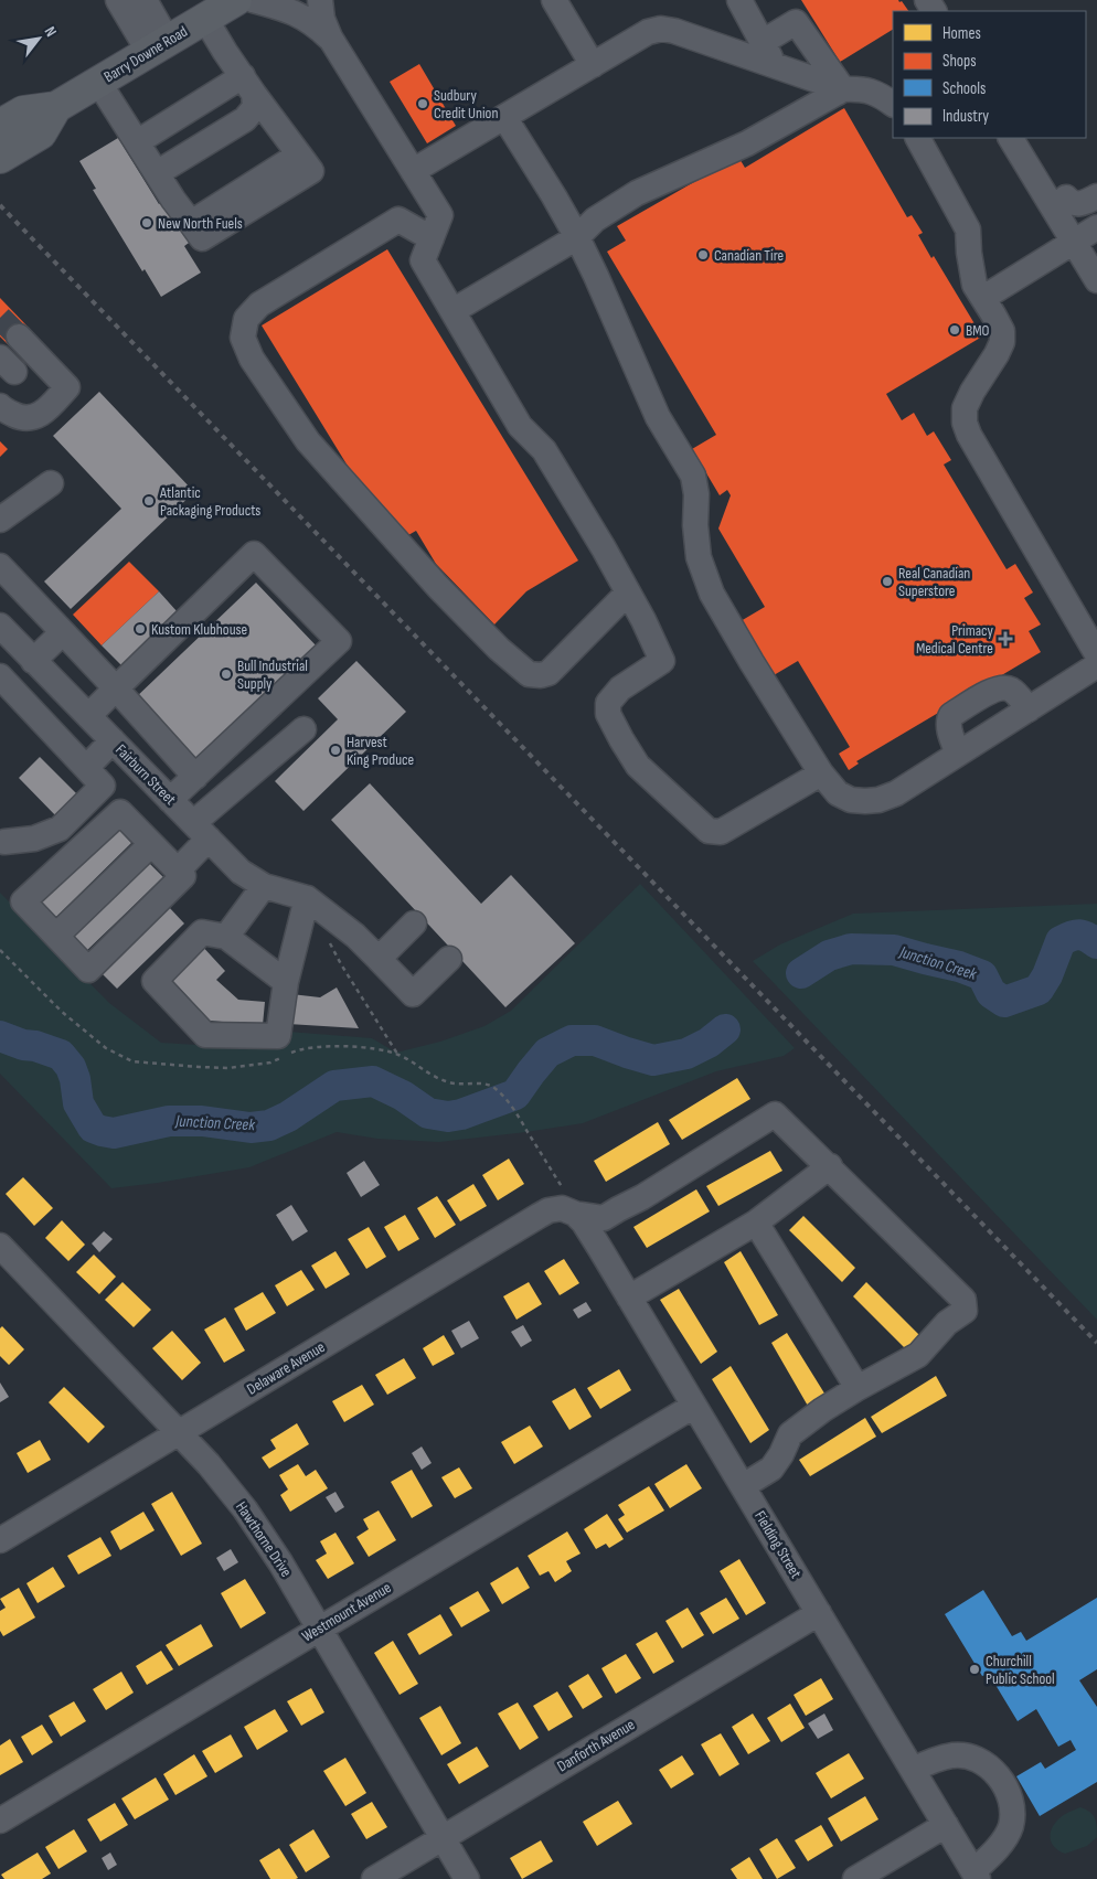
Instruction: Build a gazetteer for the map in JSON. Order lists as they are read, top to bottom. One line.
{"streets":{"main road":["Barry Downe Road"],"street":["Fairburn Street","Delaware Avenue","Hawthorne Drive","Fielding Street","Westmount Avenue","Danforth Avenue"]},"crossings":[["Delaware Avenue","Hawthorne Drive"],["Delaware Avenue","Fielding Street"],["Hawthorne Drive","Westmount Avenue"],["Hawthorne Drive","Danforth Avenue"],["Fielding Street","Westmount Avenue"],["Fielding Street","Danforth Avenue"]],"water":["Junction Creek"],"places":{"other":["Sudbury Credit Union","New North Fuels","Canadian Tire","BMO","Atlantic Packaging Products","Real Canadian Superstore","Kustom Klubhouse","Bull Industrial Supply","Harvest King Produce","Churchill Public School"],"health":["Primacy Medical Centre"]},"legend":["Homes","Shops","Schools","Industry"],"north":"top right"}
